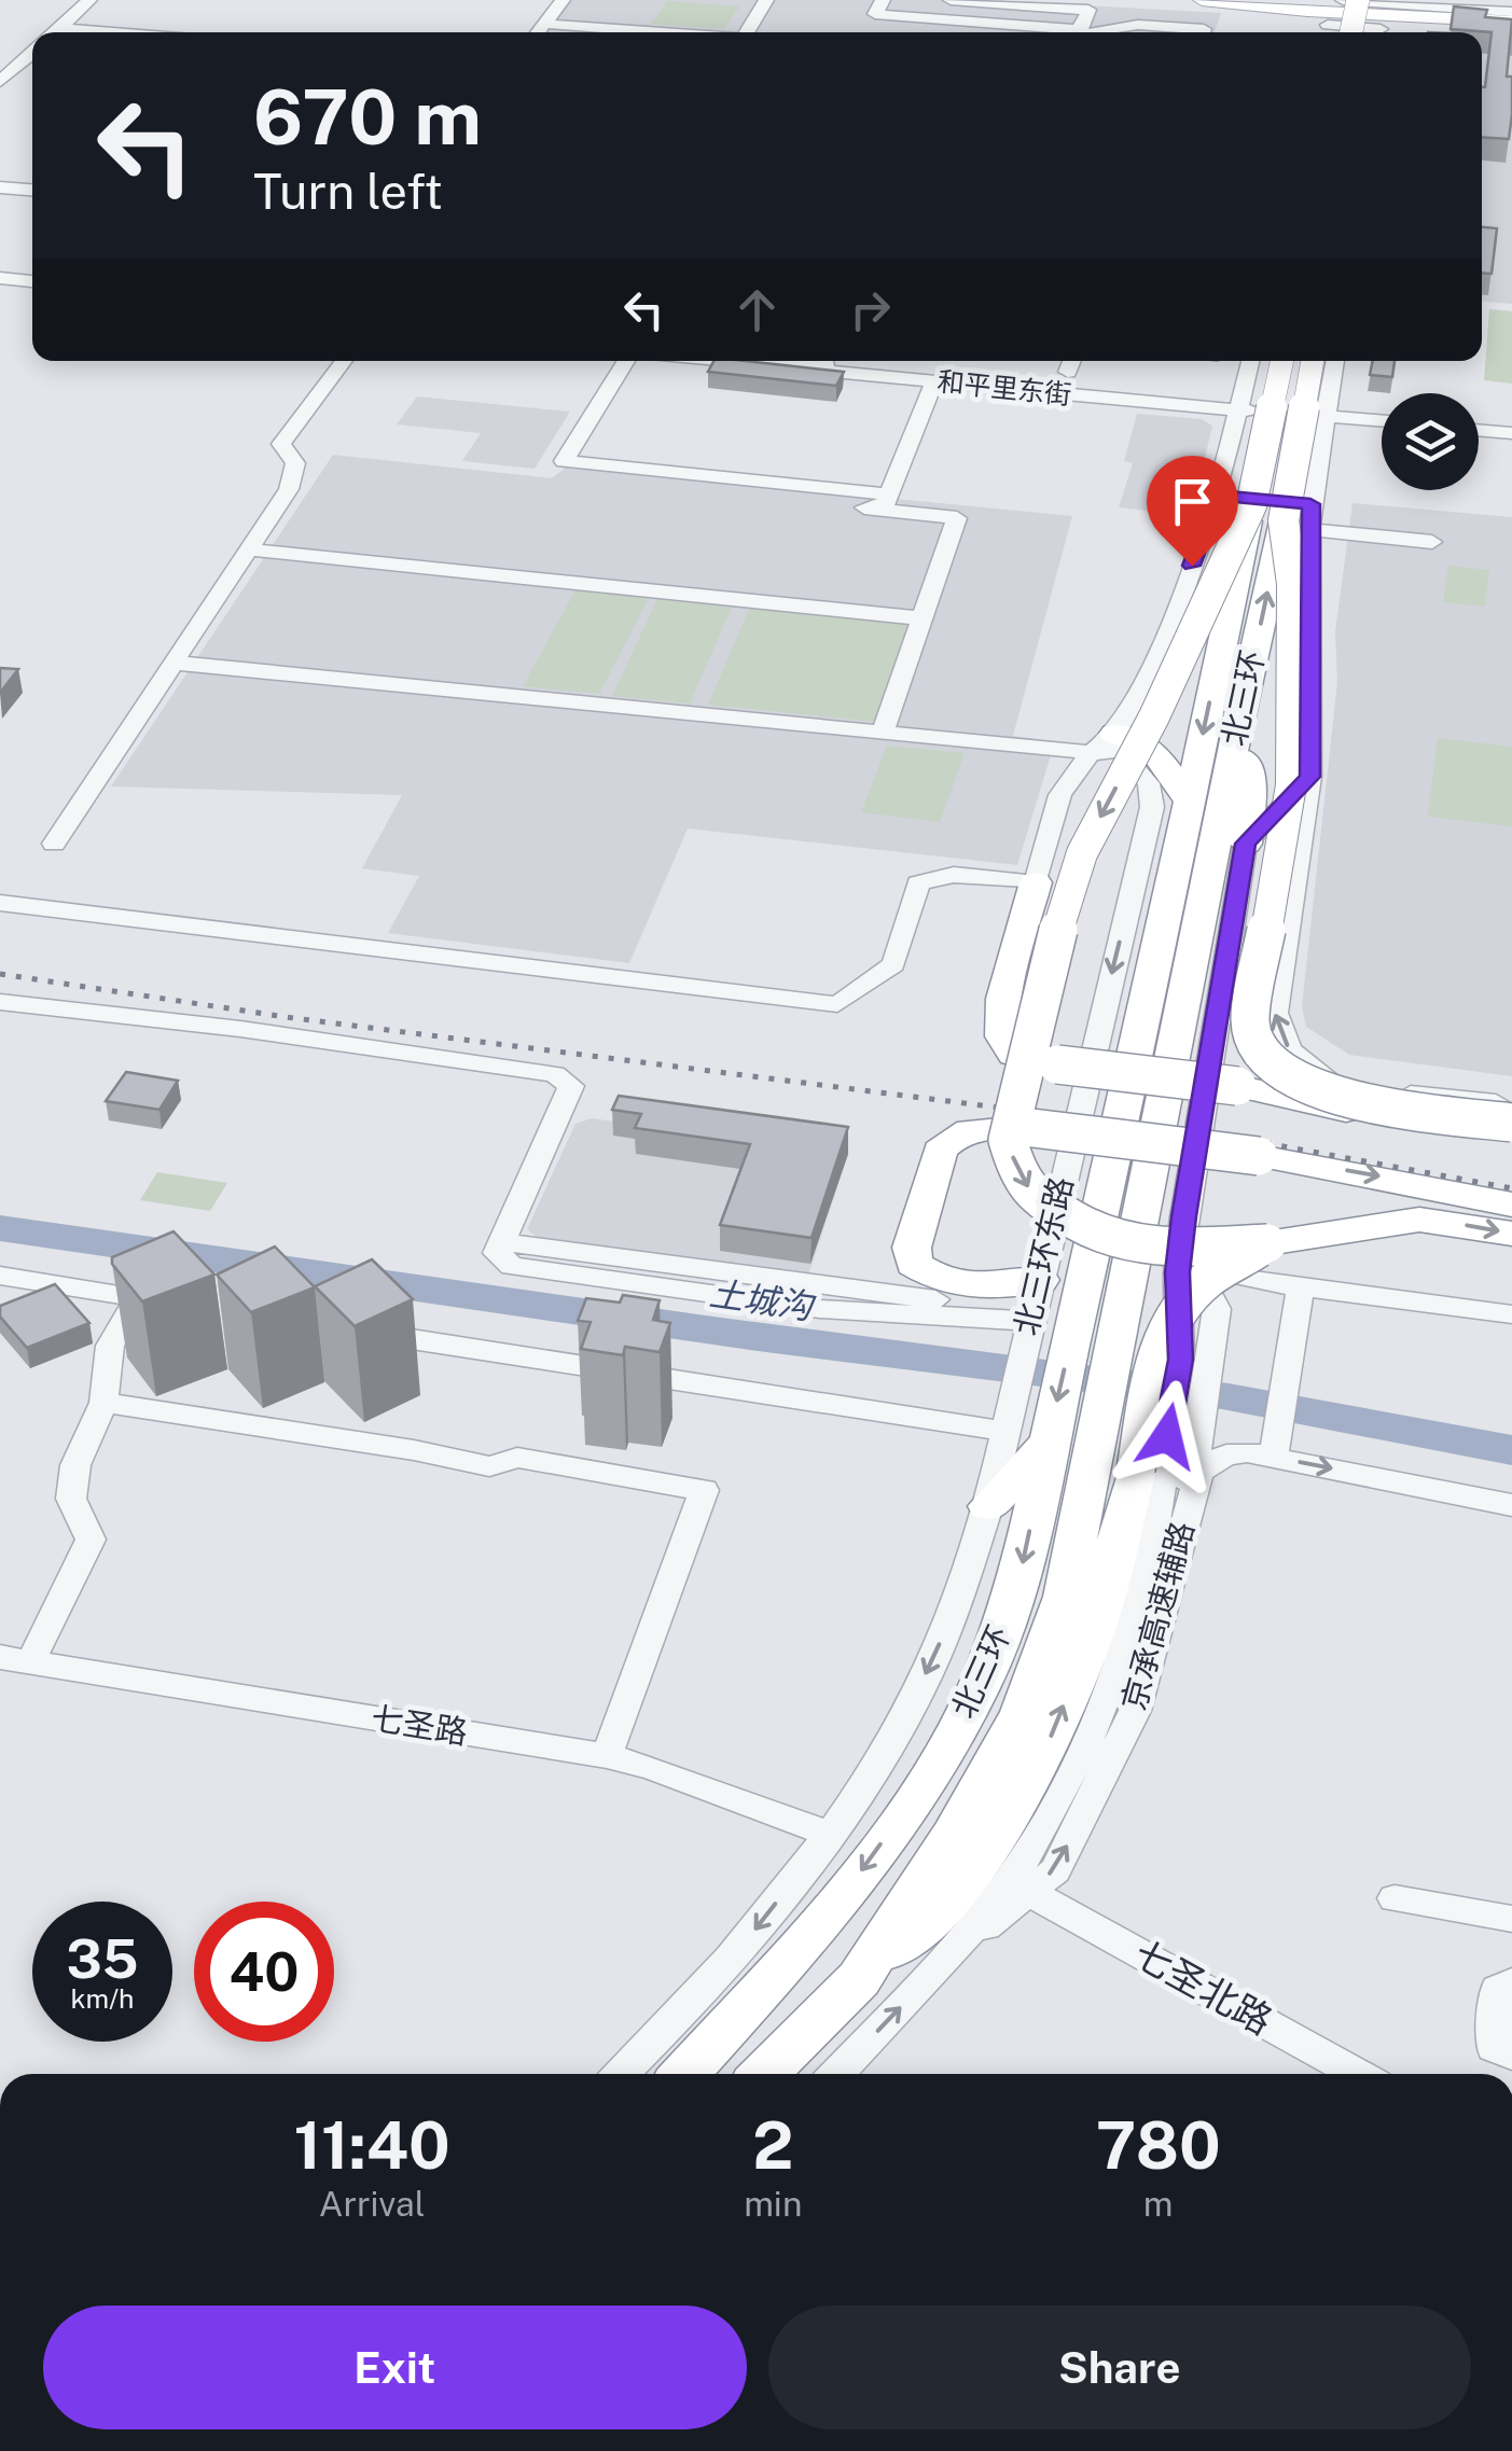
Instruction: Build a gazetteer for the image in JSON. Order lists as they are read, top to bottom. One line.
{"streets":{"highway":["北三环","北三环东路"],"street":["和平里东街","京承高速辅路","七圣路","七圣北路"]},"crossings":[["北三环","北三环东路"],["北三环东路","七圣路"],["京承高速辅路","七圣北路"]],"water":["土城沟"],"page":{"turn":["670 m","Turn left"],"speed":"35 km/h","limit":"40","eta":["11:40","Arrival","2","min","780","m"],"buttons":["Exit","Share"]}}
